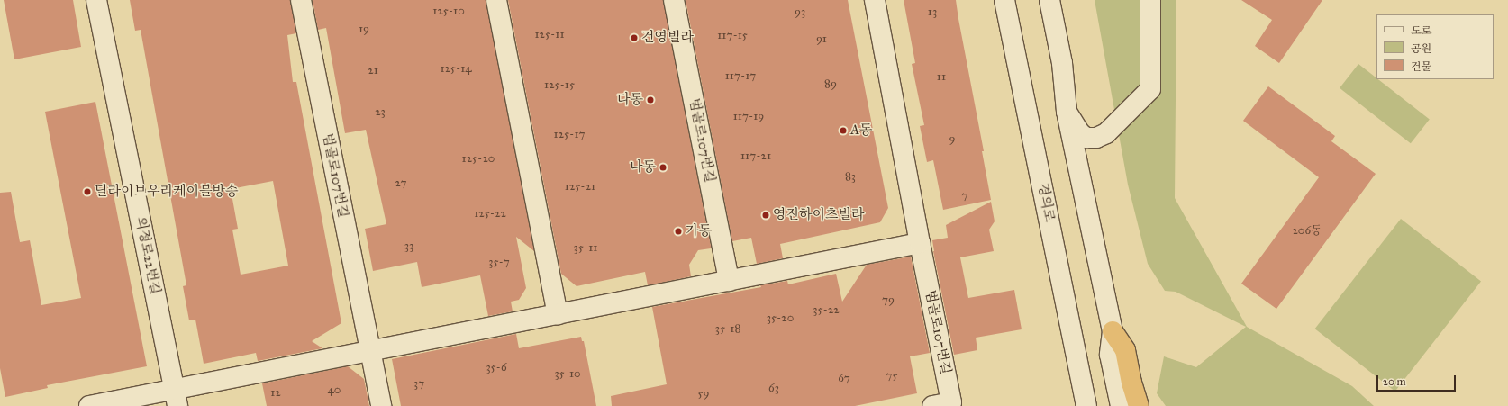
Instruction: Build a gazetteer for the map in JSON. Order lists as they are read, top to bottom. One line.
{"streets":{"street":["범골로107번길","경의로","의정로22번길"]},"places":["건영빌라","다동","A동","나동","딜라이브우리케이블방송","영진하이츠빌라","가동"],"house_numbers":["125-10","93","13","19","125-11","117-15","91","125-14","21","117-17","11","89","125-15","23","117-19","125-17","9","117-21","125-20","83","27","125-21","7","125-22","206동","33","35-11","35-7","79","35-22","35-20","35-18","35-6","35-10","75","67","37","63","40","12","59"],"legend":["도로","공원","건물"],"scale_bar":"20 m"}
